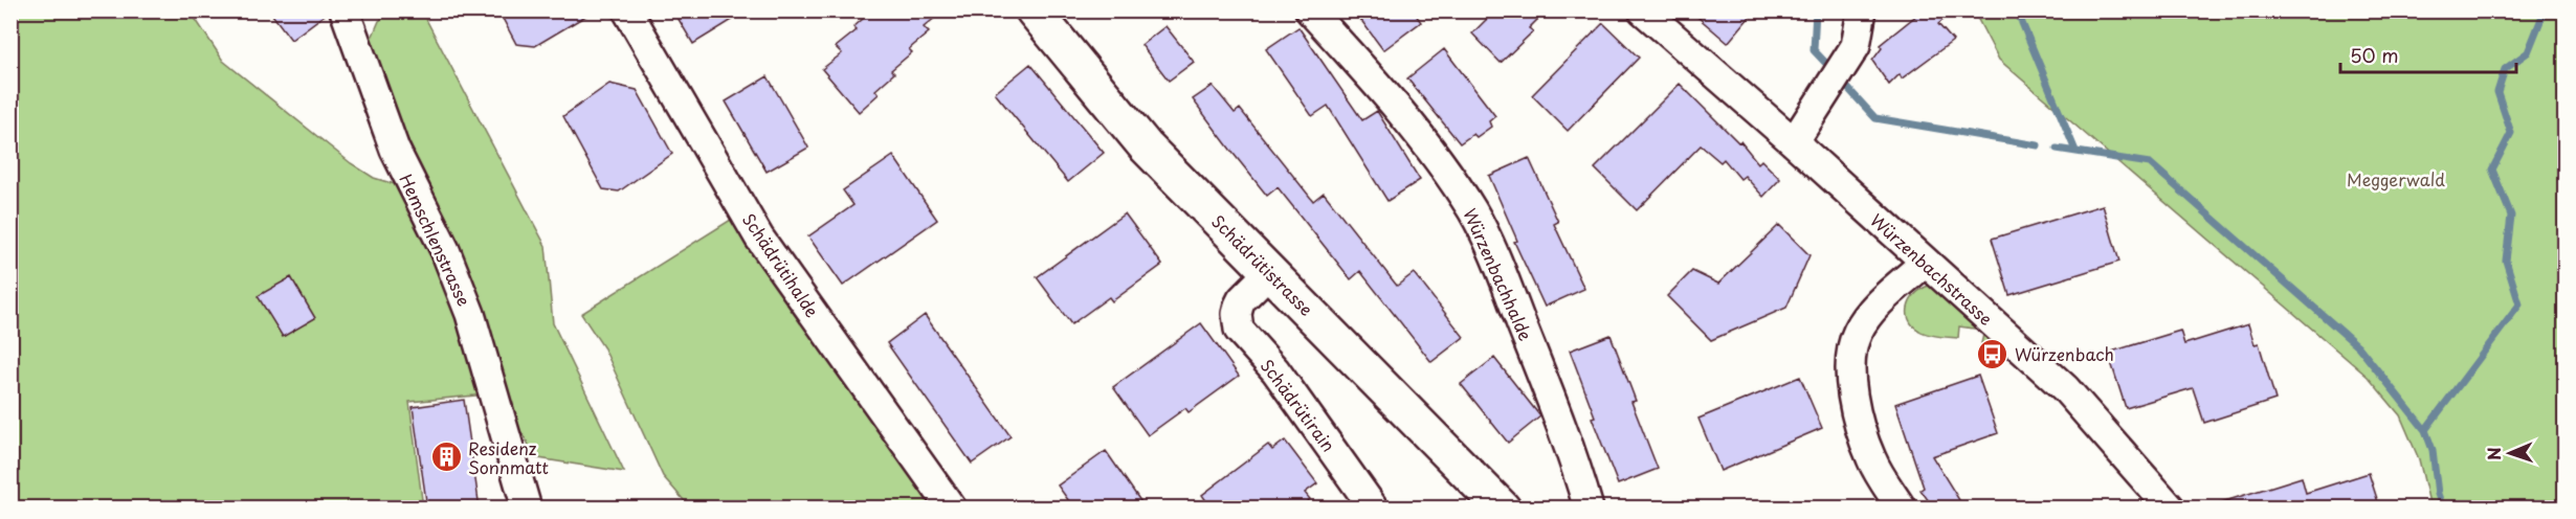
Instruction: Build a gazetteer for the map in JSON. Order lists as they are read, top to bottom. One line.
{"streets":{"main road":["Schädrütistrasse"],"street":["Hemschlenstrasse","Schädrütihalde","Würzenbachstrasse","Würzenbachhalde","Schädrütirain"]},"crossings":[["Schädrütistrasse","Schädrütirain"]],"parks":["Meggerwald"],"places":{"bus stop":["Würzenbach"],"building":["Residenz Sonnmatt"]},"scale_bar":"50 m","north":"left"}
